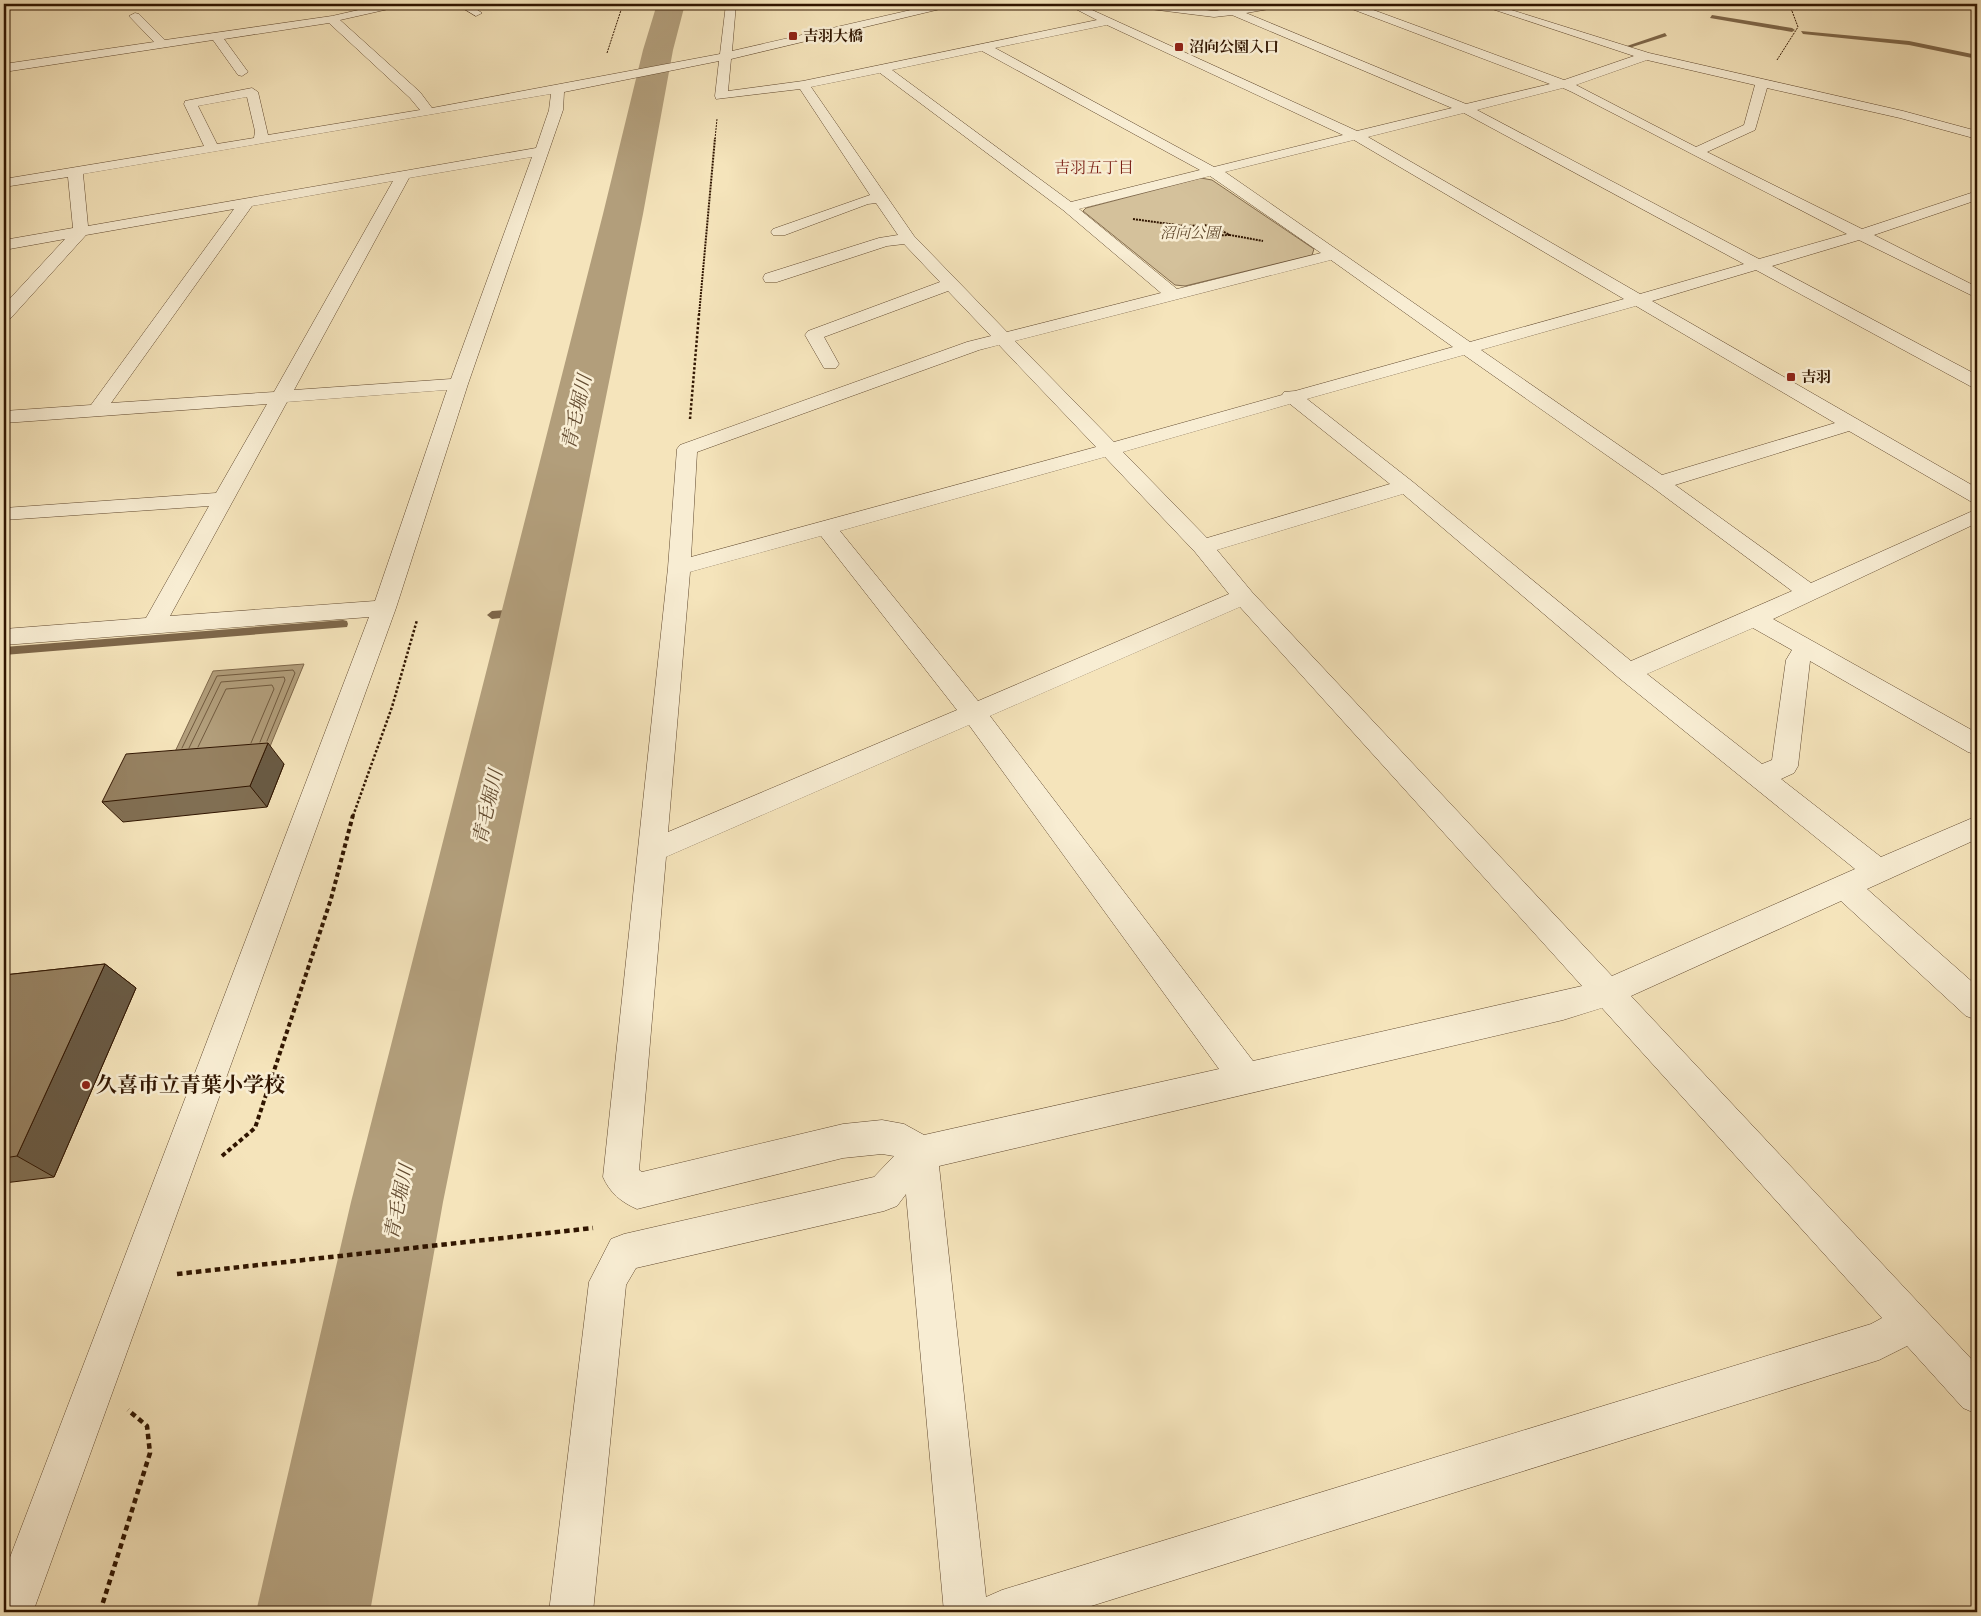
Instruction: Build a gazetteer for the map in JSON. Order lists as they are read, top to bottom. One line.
{"districts":["吉羽五丁目"],"water":["青毛堀川"],"parks":["沼向公園"],"places":{"transit":["吉羽大橋","沼向公園入口","吉羽"],"other":["久喜市立青葉小学校"]}}
